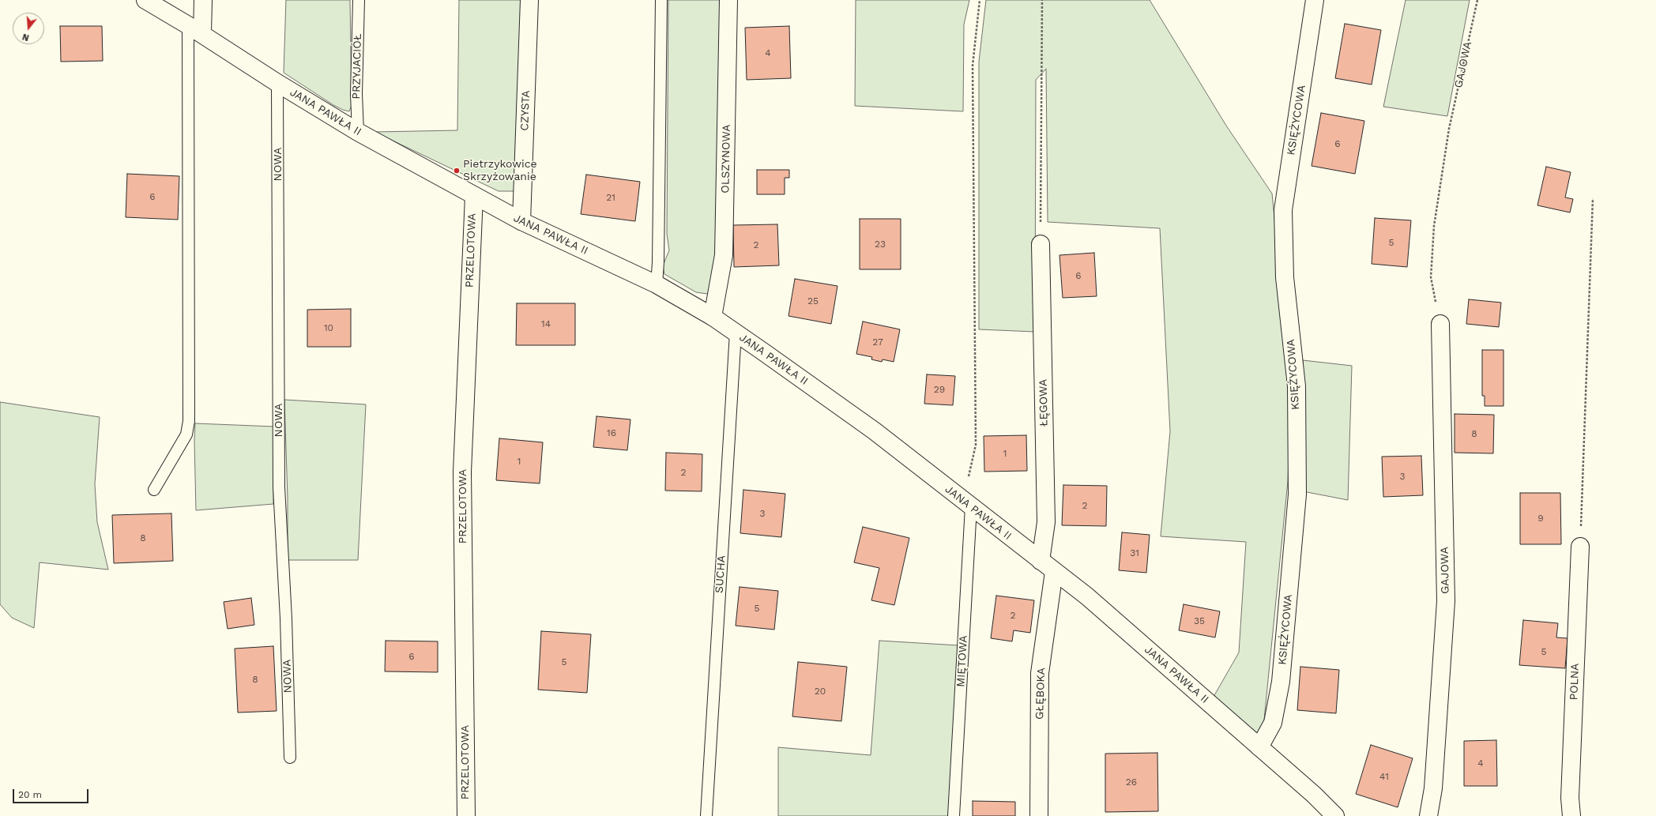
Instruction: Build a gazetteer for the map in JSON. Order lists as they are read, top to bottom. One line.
{"streets":{"street":["GAJOWA","CZYSTA","JANA PAWŁA II","KSIĘŻYCOWA","OLSZYNOWA","PRZELOTOWA","ŁĘGOWA","POLNA","GŁĘBOKA"],"lane":["PRZYJACIÓŁ","NOWA","SUCHA","MIĘTOWA"]},"crossings":[["PRZYJACIÓŁ","JANA PAWŁA II"],["CZYSTA","JANA PAWŁA II"],["JANA PAWŁA II","KSIĘŻYCOWA"],["JANA PAWŁA II","OLSZYNOWA"],["JANA PAWŁA II","NOWA"],["JANA PAWŁA II","PRZELOTOWA"],["JANA PAWŁA II","ŁĘGOWA"],["JANA PAWŁA II","SUCHA"],["JANA PAWŁA II","MIĘTOWA"],["JANA PAWŁA II","GŁĘBOKA"]],"places":["Pietrzykowice Skrzyżowanie"],"house_numbers":["4","6","6","21","5","23","2","6","25","14","10","27","29","16","8","1","1","2","3","2","3","9","8","31","5","2","35","5","6","5","8","20","4","41","26"],"scale_bar":"20 m","north":"bottom"}
